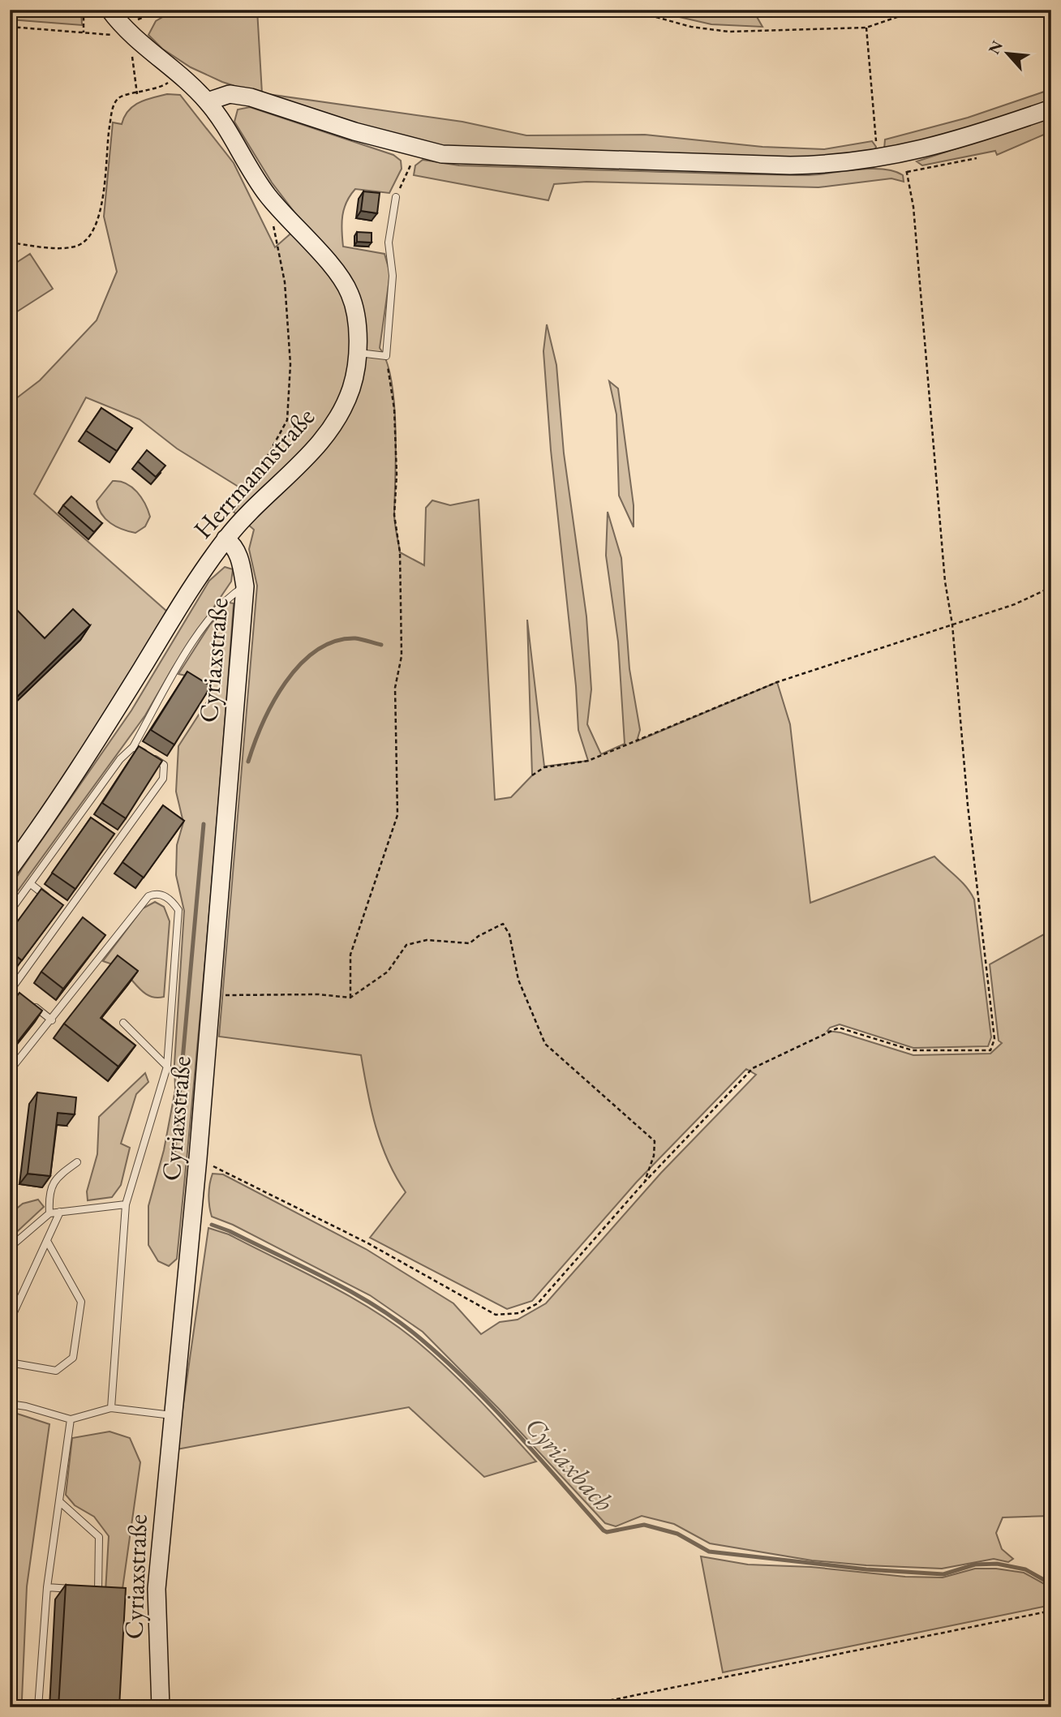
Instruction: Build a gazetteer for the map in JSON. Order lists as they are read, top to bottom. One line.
{"streets":{"street":["Herrmannstraße","Cyriaxstraße"]},"crossings":[["Herrmannstraße","Cyriaxstraße"]],"water":["Cyriaxbach"],"north":"top left"}
